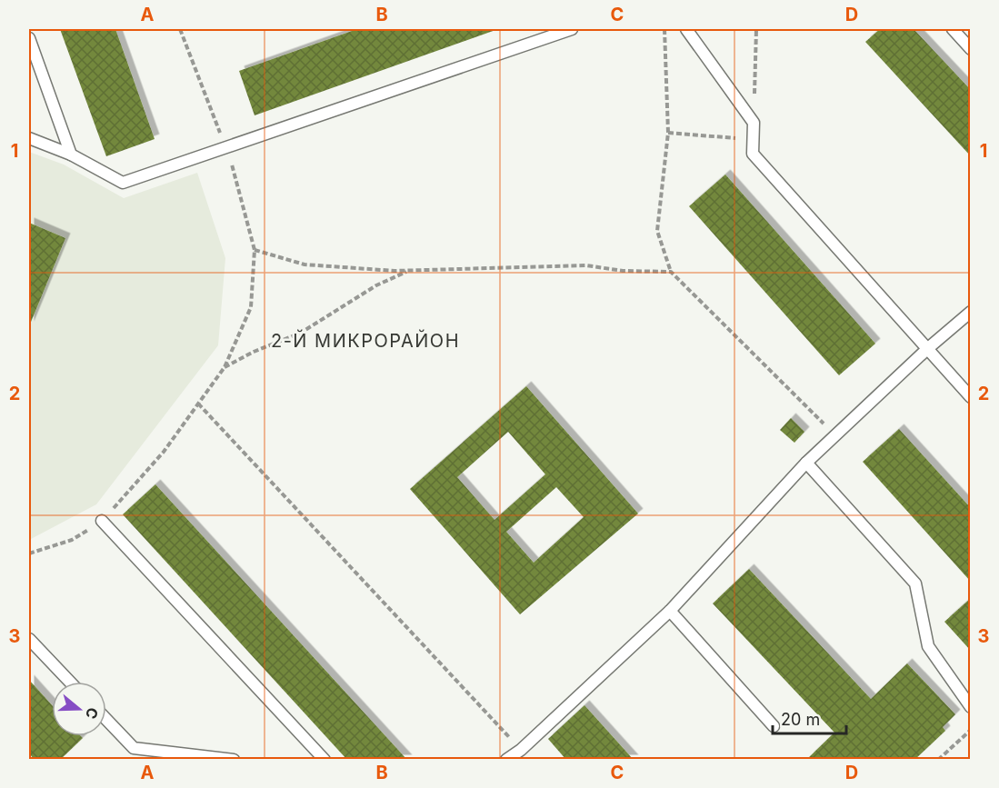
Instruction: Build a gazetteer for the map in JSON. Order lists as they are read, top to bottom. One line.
{"districts":["2-Й МИКРОРАЙОН"],"scale_bar":"20 m","north":"right","grid":{"columns":["A","B","C","D"],"rows":["1","2","3"]}}
